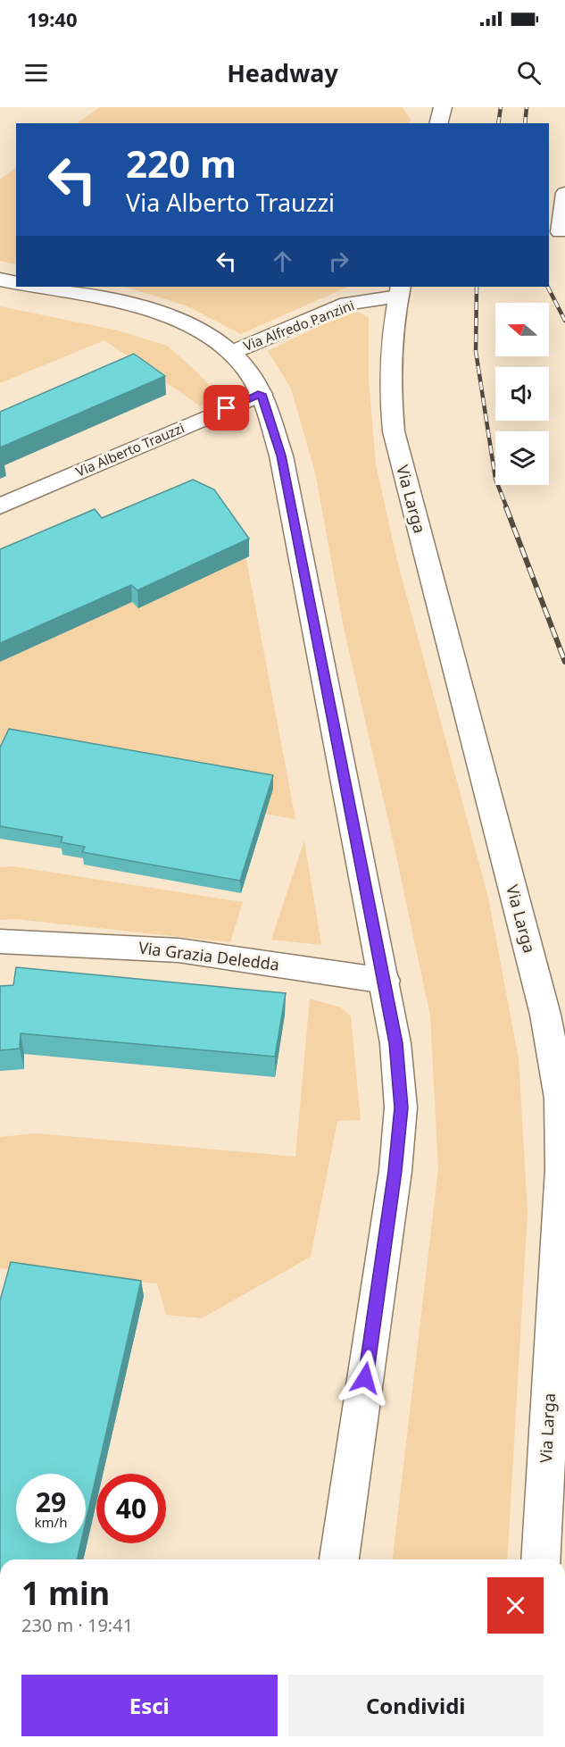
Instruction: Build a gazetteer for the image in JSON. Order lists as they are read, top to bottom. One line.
{"streets":{"street":["Via Alfredo Panzini","Via Alberto Trauzzi","Via Larga","Via Grazia Deledda"]},"crossings":[["Via Alfredo Panzini","Via Alberto Trauzzi"],["Via Alfredo Panzini","Via Larga"],["Via Alfredo Panzini","Via Grazia Deledda"]],"north":"left","page":{"status":"19:40","header":"Headway","turn":["220 m","Via Alberto Trauzzi"],"speed":"29 km/h","limit":"40","heading":["1 min","230 m · 19:41"],"buttons":["Esci","Condividi"]}}
